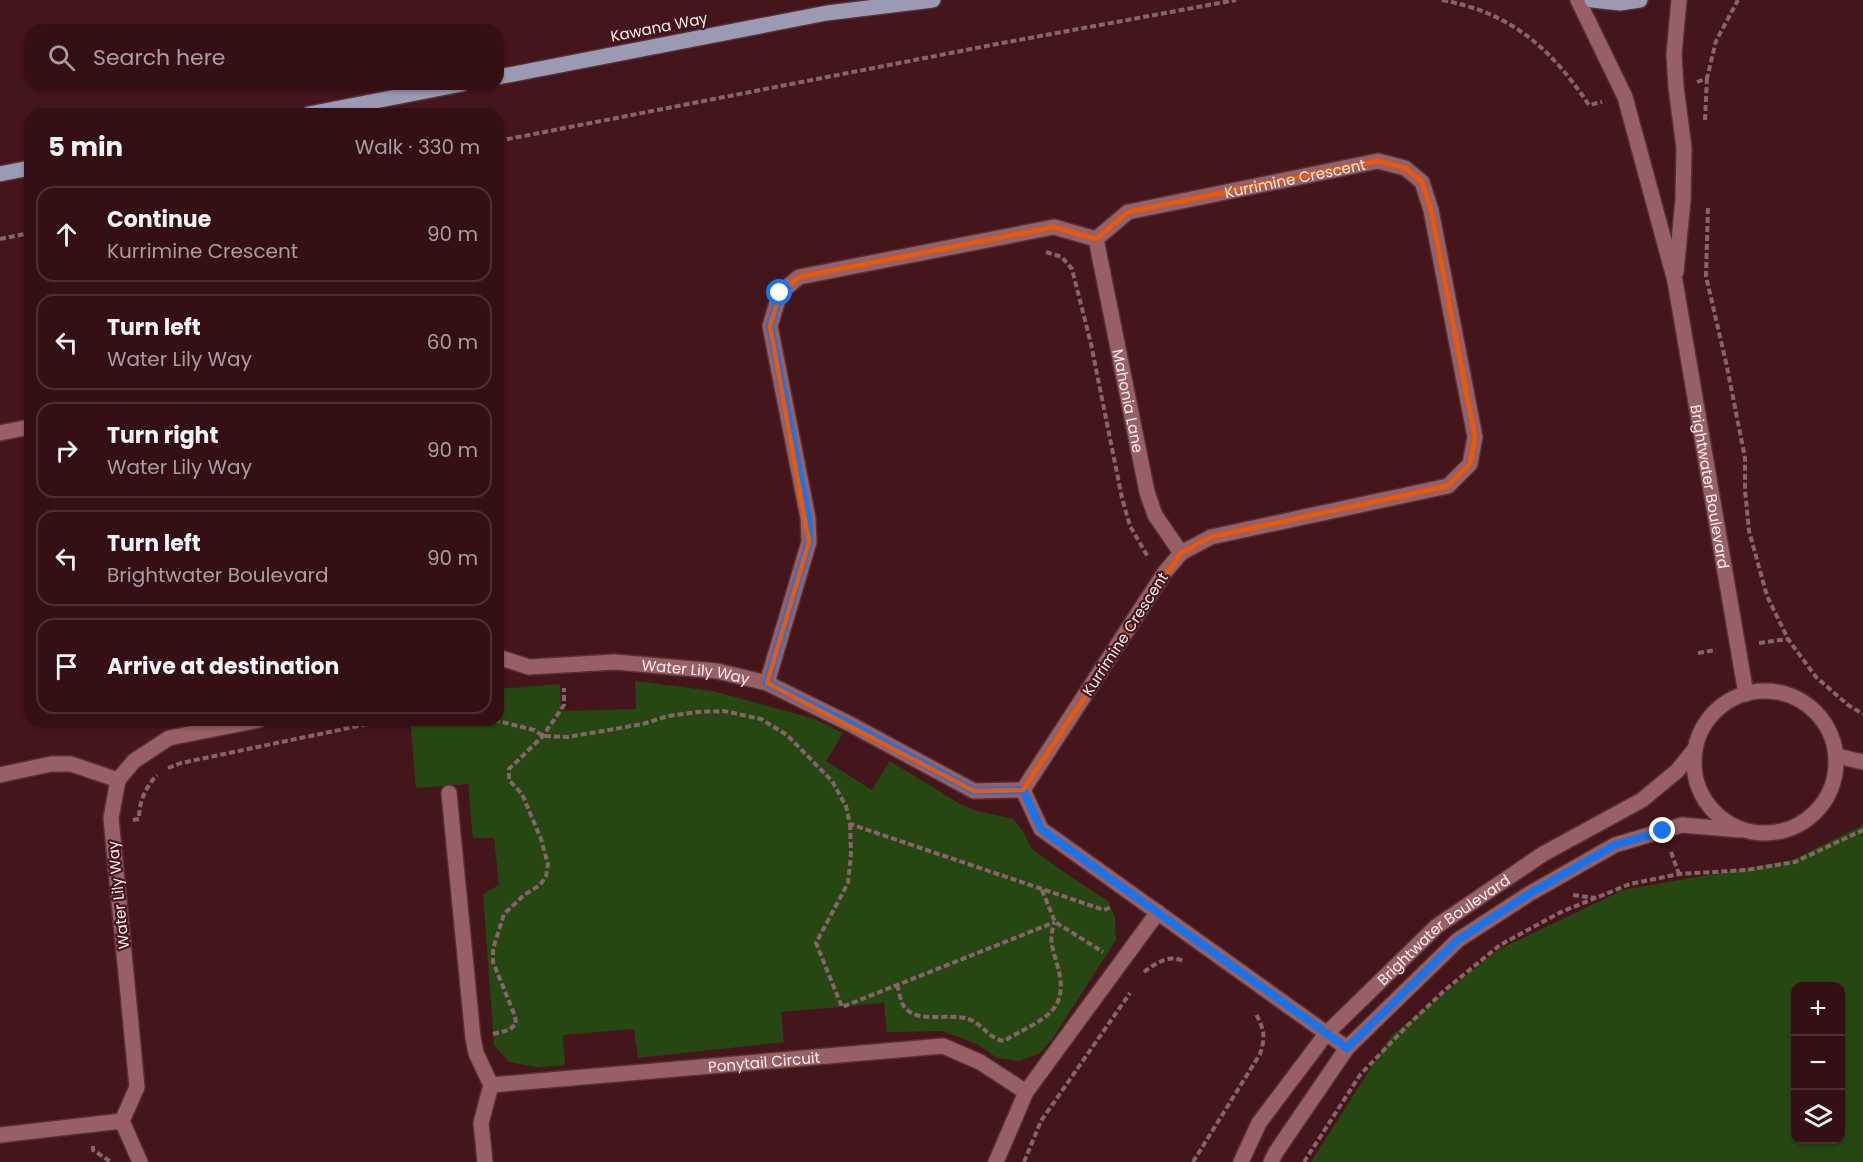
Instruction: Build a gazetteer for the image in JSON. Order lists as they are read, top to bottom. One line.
{"streets":{"main road":["Kawana Way"],"street":["Kurrimine Crescent","Mahonia Lane","Brightwater Boulevard","Water Lily Way","Ponytail Circuit"]},"crossings":[["Kurrimine Crescent","Mahonia Lane"],["Kurrimine Crescent","Water Lily Way"]],"page":{"search":"Search here","heading":["5 min","Walk · 330 m"],"list":[["Continue","Kurrimine Crescent","90 m"],["Turn left","Water Lily Way","60 m"],["Turn right","Water Lily Way","90 m"],["Turn left","Brightwater Boulevard","90 m"],"Arrive at destination"],"map_buttons":["+","−"]}}
